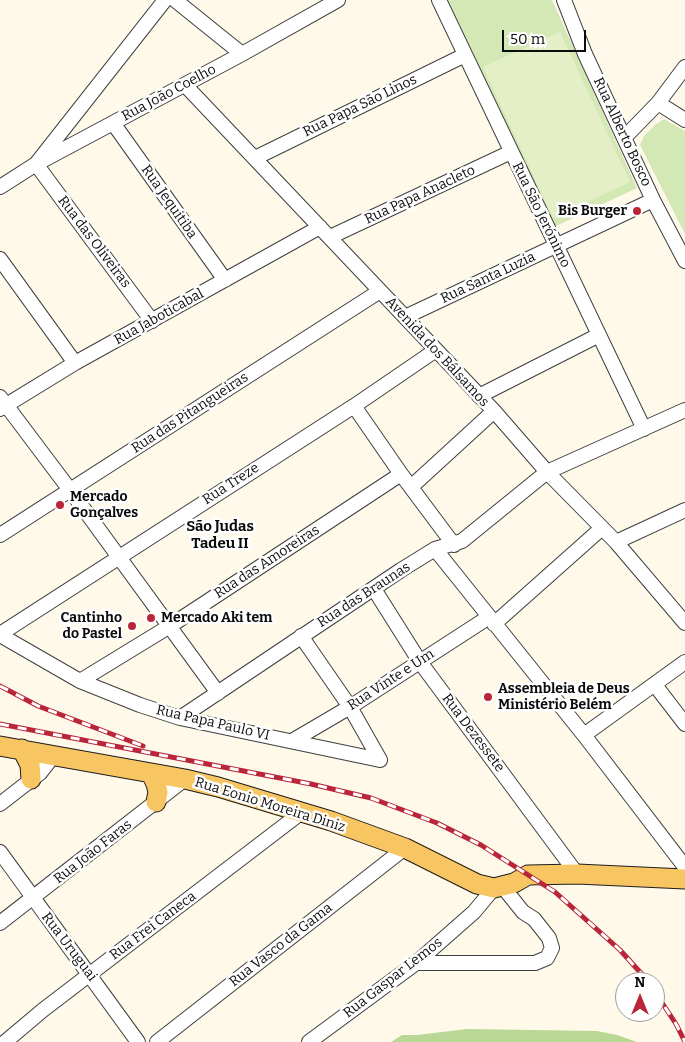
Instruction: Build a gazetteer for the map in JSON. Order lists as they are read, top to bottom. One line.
{"streets":{"main road":["Rua Eonio Moreira Diniz"],"street":["Rua João Coelho","Rua Papa São Linos","Rua Alberto Bosco","Rua Papa Anacleto","Rua Jequitiba","Rua São Jerónimo","Rua das Oliveiras","Rua Santa Luzia","Rua Jaboticabal","Avenida dos Bálsamos","Rua das Pitangueiras","Rua Treze","Rua das Amoreiras","Rua das Braunas","Rua Vinte e Um","Rua Papa Paulo VI","Rua Dezessete","Rua João Faras","Rua Frei Caneca","Rua Vasco da Gama","Rua Uruguai","Rua Gaspar Lemos"]},"crossings":[["Rua João Coelho","Rua Jequitiba"],["Rua João Coelho","Rua das Oliveiras"],["Rua João Coelho","Avenida dos Bálsamos"],["Rua Papa São Linos","Rua São Jerónimo"],["Rua Papa São Linos","Avenida dos Bálsamos"],["Rua Alberto Bosco","Rua Santa Luzia"],["Rua Papa Anacleto","Rua São Jerónimo"],["Rua Papa Anacleto","Rua Jaboticabal"],["Rua Papa Anacleto","Avenida dos Bálsamos"],["Rua Jequitiba","Rua Jaboticabal"],["Rua São Jerónimo","Rua Santa Luzia"],["Rua São Jerónimo","Rua das Braunas"],["Rua das Oliveiras","Rua Jaboticabal"],["Rua Santa Luzia","Avenida dos Bálsamos"],["Rua Jaboticabal","Avenida dos Bálsamos"],["Avenida dos Bálsamos","Rua das Pitangueiras"],["Avenida dos Bálsamos","Rua Treze"],["Avenida dos Bálsamos","Rua das Braunas"],["Avenida dos Bálsamos","Rua Vinte e Um"],["Rua Treze","Rua Papa Paulo VI"],["Rua das Amoreiras","Rua Papa Paulo VI"],["Rua das Braunas","Rua Papa Paulo VI"],["Rua das Braunas","Rua Dezessete"],["Rua Vinte e Um","Rua Papa Paulo VI"],["Rua Vinte e Um","Rua Dezessete"],["Rua Eonio Moreira Diniz","Rua João Faras"],["Rua Eonio Moreira Diniz","Rua Frei Caneca"],["Rua Eonio Moreira Diniz","Rua Vasco da Gama"],["Rua Eonio Moreira Diniz","Rua Gaspar Lemos"],["Rua João Faras","Rua Uruguai"],["Rua Frei Caneca","Rua Uruguai"]],"districts":["São Judas Tadeu II"],"places":["Bis Burger","Mercado Gonçalves","Mercado Aki tem","Cantinho do Pastel","Assembleia de Deus Ministério Belém"],"scale_bar":"50 m","north":"top"}
